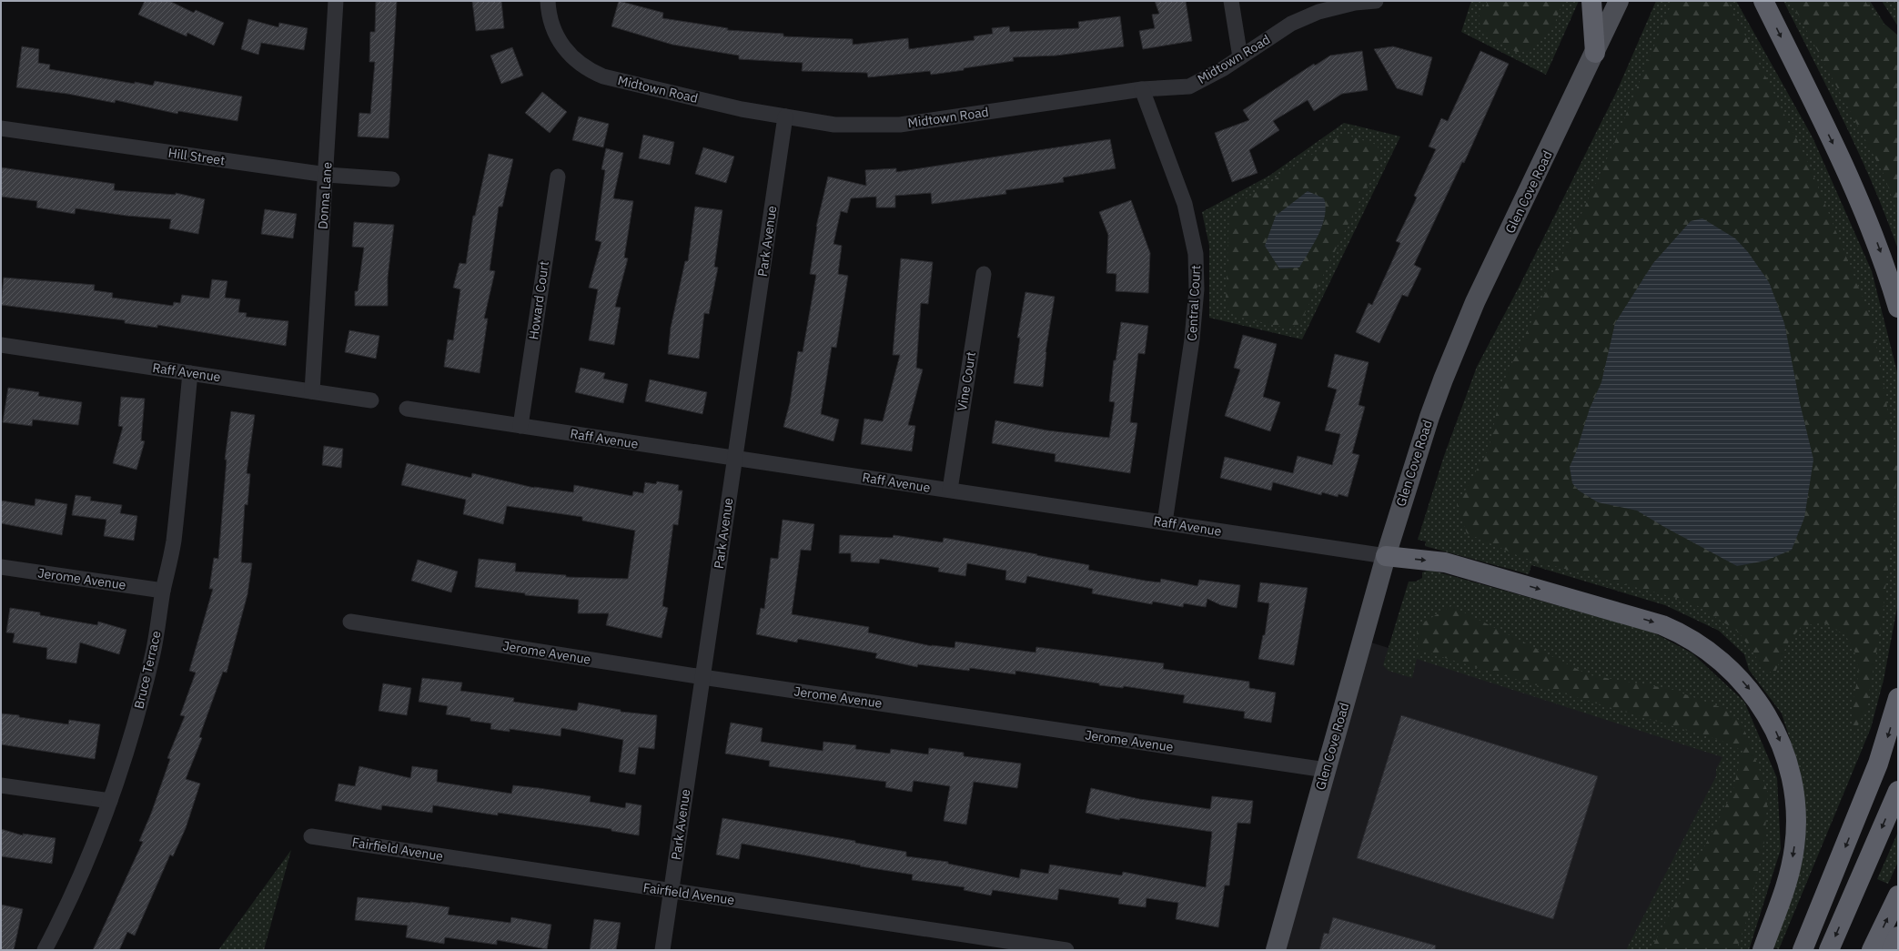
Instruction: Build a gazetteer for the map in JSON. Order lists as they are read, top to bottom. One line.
{"streets":{"main road":["Glen Cove Road"],"street":["Midtown Road","Hill Street","Donna Lane","Park Avenue","Howard Court","Central Court","Raff Avenue","Vine Court","Jerome Avenue","Bruce Terrace","Fairfield Avenue"]},"crossings":[["Midtown Road","Park Avenue"],["Midtown Road","Central Court"],["Hill Street","Donna Lane"],["Glen Cove Road","Raff Avenue"],["Glen Cove Road","Jerome Avenue"],["Donna Lane","Raff Avenue"],["Park Avenue","Raff Avenue"],["Park Avenue","Jerome Avenue"],["Park Avenue","Fairfield Avenue"],["Howard Court","Raff Avenue"],["Central Court","Raff Avenue"],["Raff Avenue","Vine Court"],["Raff Avenue","Bruce Terrace"],["Jerome Avenue","Bruce Terrace"]]}
